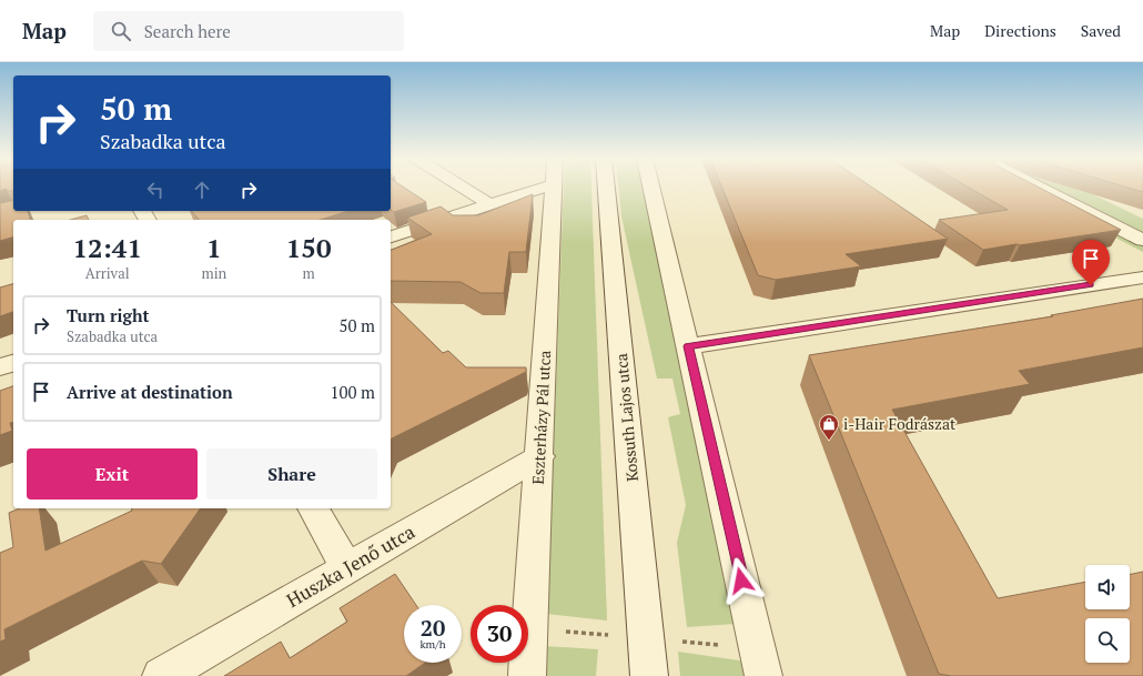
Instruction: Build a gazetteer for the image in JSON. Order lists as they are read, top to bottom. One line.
{"streets":{"street":["Eszterházy Pál utca","Kossuth Lajos utca","Huszka Jenő utca"]},"crossings":[["Eszterházy Pál utca","Huszka Jenő utca"]],"places":{"shop":["i-Hair Fodrászat"]},"page":{"header":"Map","search":"Search here","nav":["Map","Directions","Saved"],"turn":["50 m","Szabadka utca"],"eta":["12:41","Arrival","1","min","150","m"],"list":[{"name":"Turn right","note":"Szabadka utca","value":"50 m"},{"name":"Arrive at destination","value":"100 m"}],"buttons":["Exit","Share"],"speed":"20 km/h","limit":"30"}}
